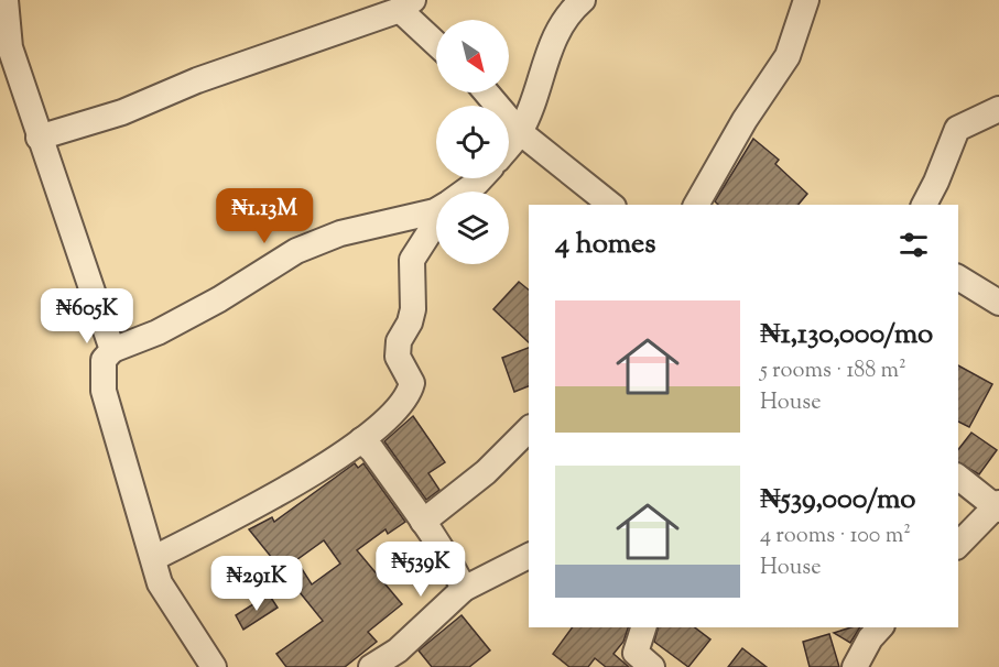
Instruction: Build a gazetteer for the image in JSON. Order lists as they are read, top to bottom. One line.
{"north":"bottom right","page":{"price":["₦1.13M","₦605K","₦539K","₦291K"],"heading":"4 homes","list":[{"name":"₦1,130,000/mo","note":"5 rooms · 188 m² · House"},{"name":"₦539,000/mo","note":"4 rooms · 100 m² · House"}]}}
